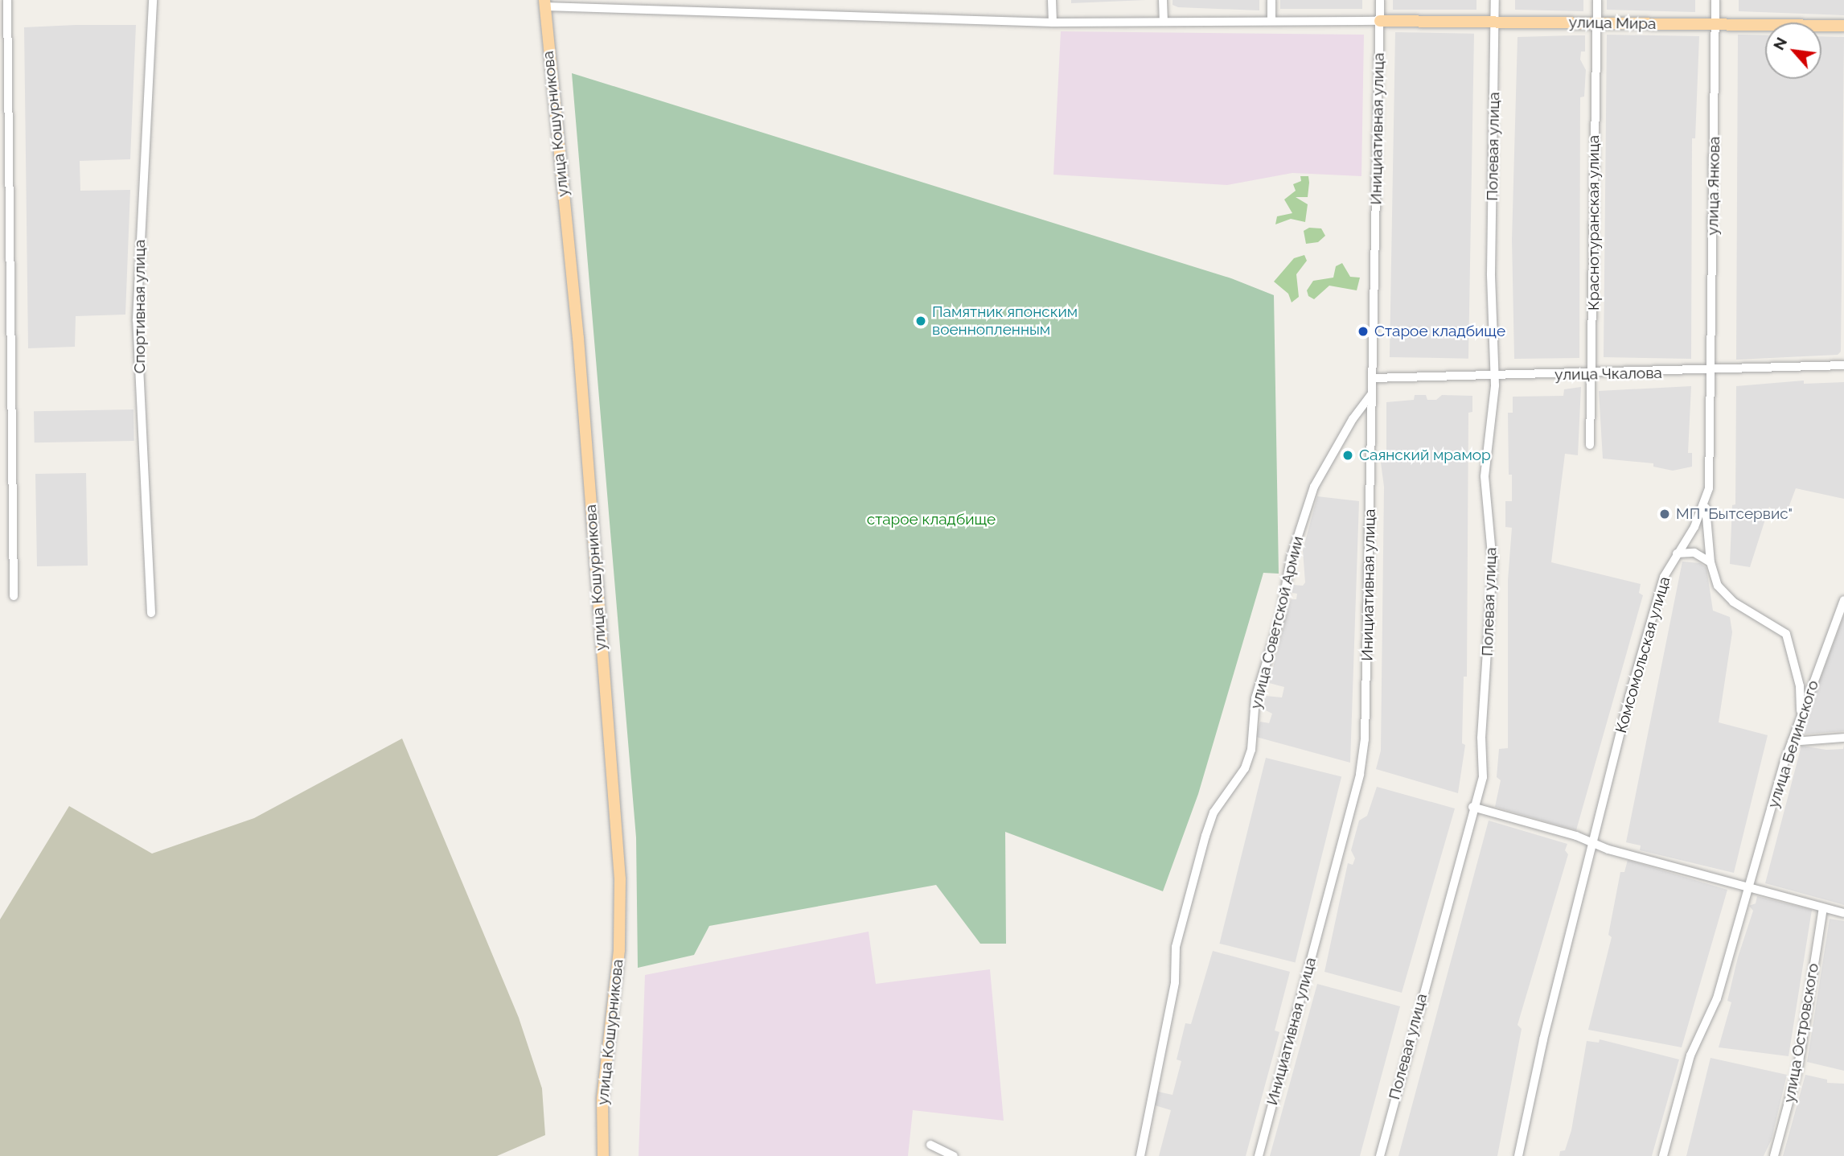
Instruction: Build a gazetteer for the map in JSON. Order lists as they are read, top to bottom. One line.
{"streets":{"main road":["улица Мира","улица Кошурникова"],"street":["Инициативная улица","Полевая улица","улица Янкова","Краснотуранская улица","Спортивная улица","улица Чкалова","улица Советской Армии","Комсомольская улица","улица Белинского","улица Островского"]},"crossings":[["улица Мира","Инициативная улица"],["улица Мира","Полевая улица"],["улица Мира","улица Янкова"],["улица Мира","Краснотуранская улица"],["Инициативная улица","улица Чкалова"],["Инициативная улица","улица Советской Армии"],["Полевая улица","улица Чкалова"],["улица Янкова","улица Чкалова"],["улица Янкова","Комсомольская улица"],["Краснотуранская улица","улица Чкалова"],["улица Чкалова","Комсомольская улица"]],"parks":["старое кладбище"],"places":["Памятник японским военнопленным","Старое кладбище","Саянский мрамор","МП \"Бытсервис\""],"north":"top left"}
